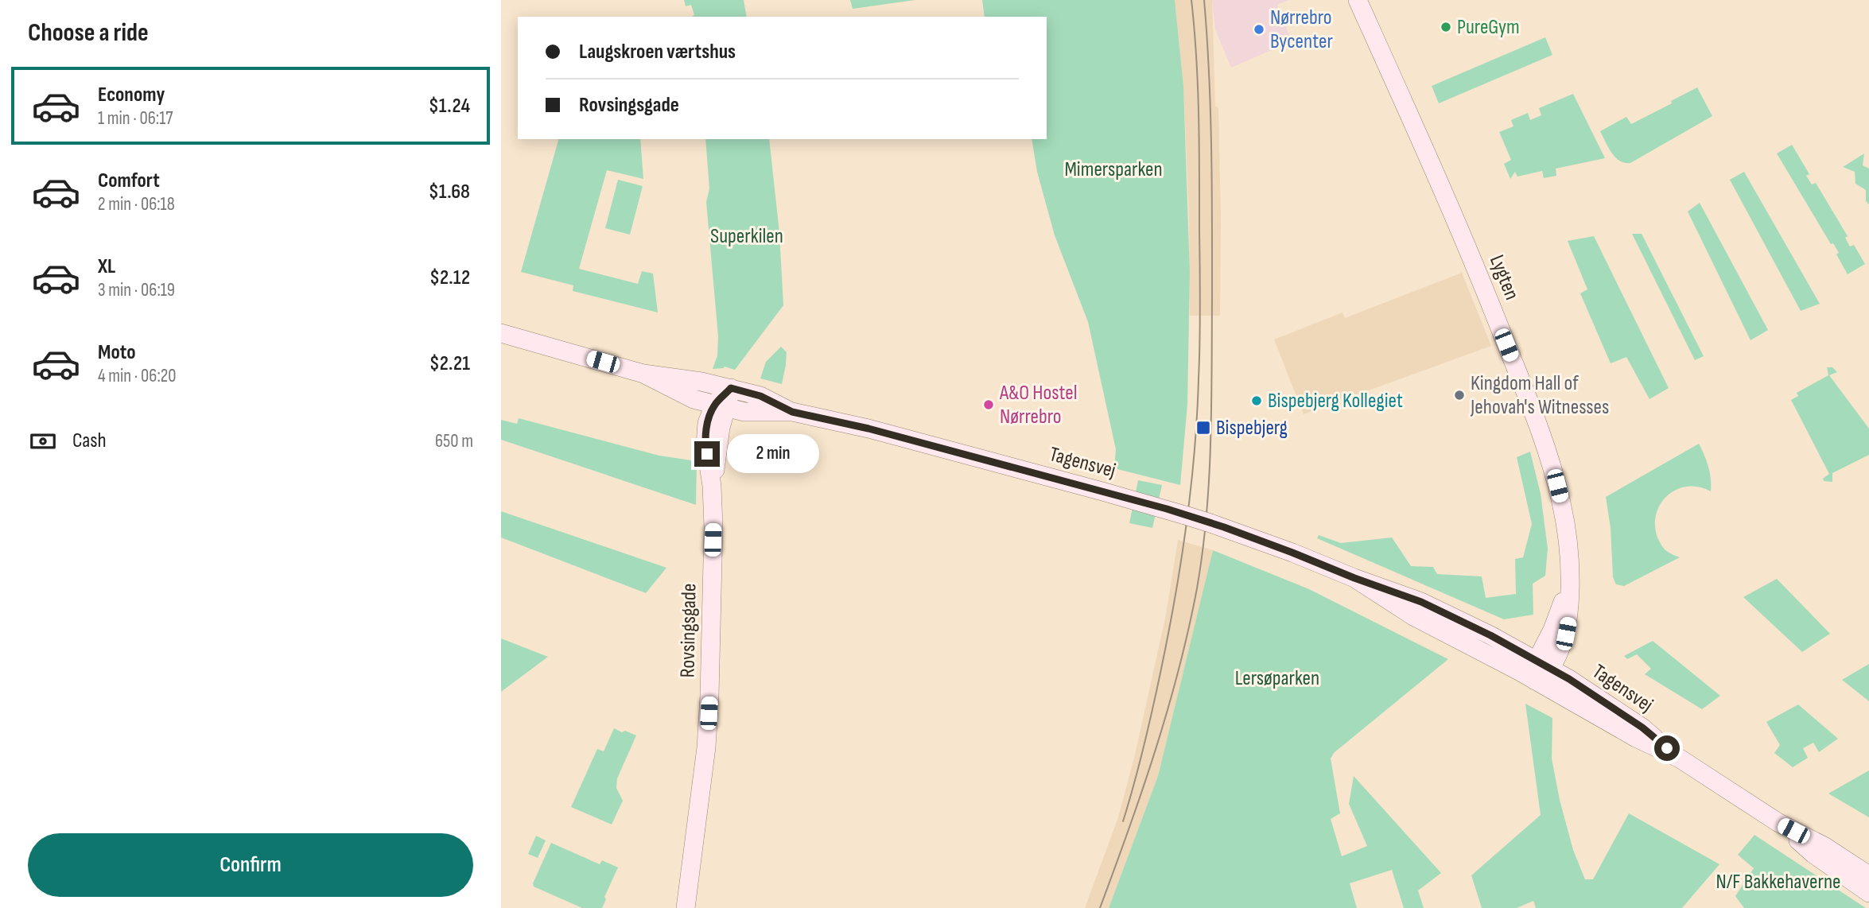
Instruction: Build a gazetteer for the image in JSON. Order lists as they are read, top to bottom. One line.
{"streets":{"street":["Lygten","Tagensvej","Rovsingsgade"]},"crossings":[["Lygten","Tagensvej"],["Tagensvej","Rovsingsgade"]],"parks":["Mimersparken","Superkilen","Lersøparken","N/F Bakkehaverne"],"places":{"other":["PureGym","Nørrebro Bycenter","Kingdom Hall of Jehovah's Witnesses","Bispebjerg Kollegiet","A&O Hostel Nørrebro"],"transit":["Bispebjerg"]},"page":{"heading":"Choose a ride","banner":["Laugskroen værtshus","Rovsingsgade"],"list":[{"name":"Economy","note":"1 min · 06:17","value":"$1.24"},{"name":"Comfort","note":"2 min · 06:18","value":"$1.68"},{"name":"XL","note":"3 min · 06:19","value":"$2.12"},{"name":"Moto","note":"4 min · 06:20","value":"$2.21"}],"pay":["Cash","650 m"],"bubble":"2 min","buttons":"Confirm"}}
